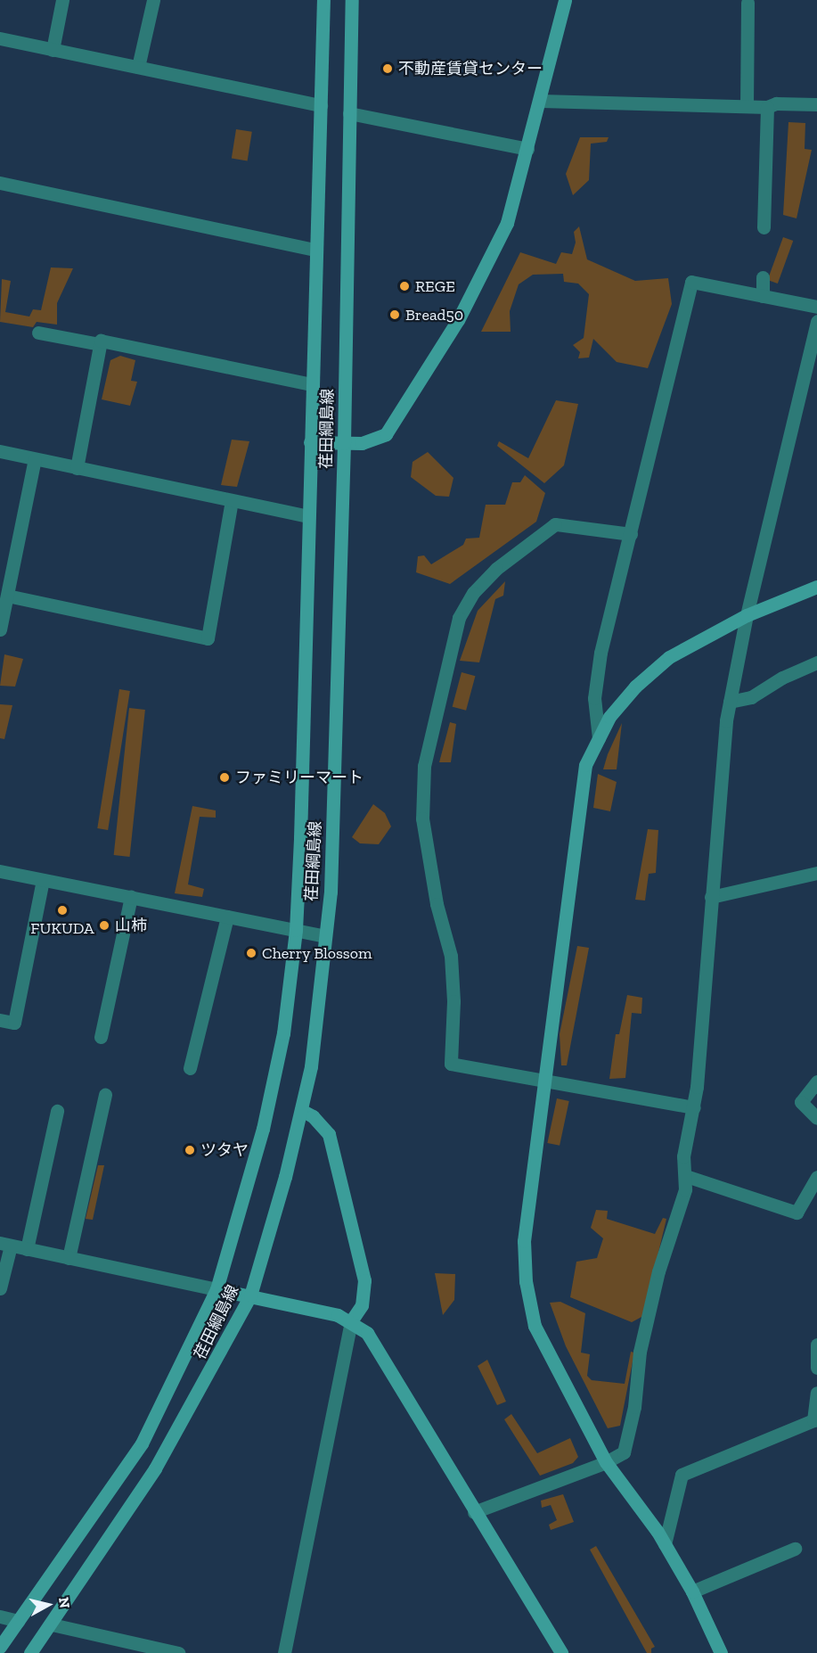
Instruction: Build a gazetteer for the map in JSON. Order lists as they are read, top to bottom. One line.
{"streets":{"main road":["荏田綱島線"]},"places":["不動産賃貸センター","REGE","Bread50","ファミリーマート","FUKUDA","山柿","Cherry Blossom","ツタヤ"],"north":"right"}
